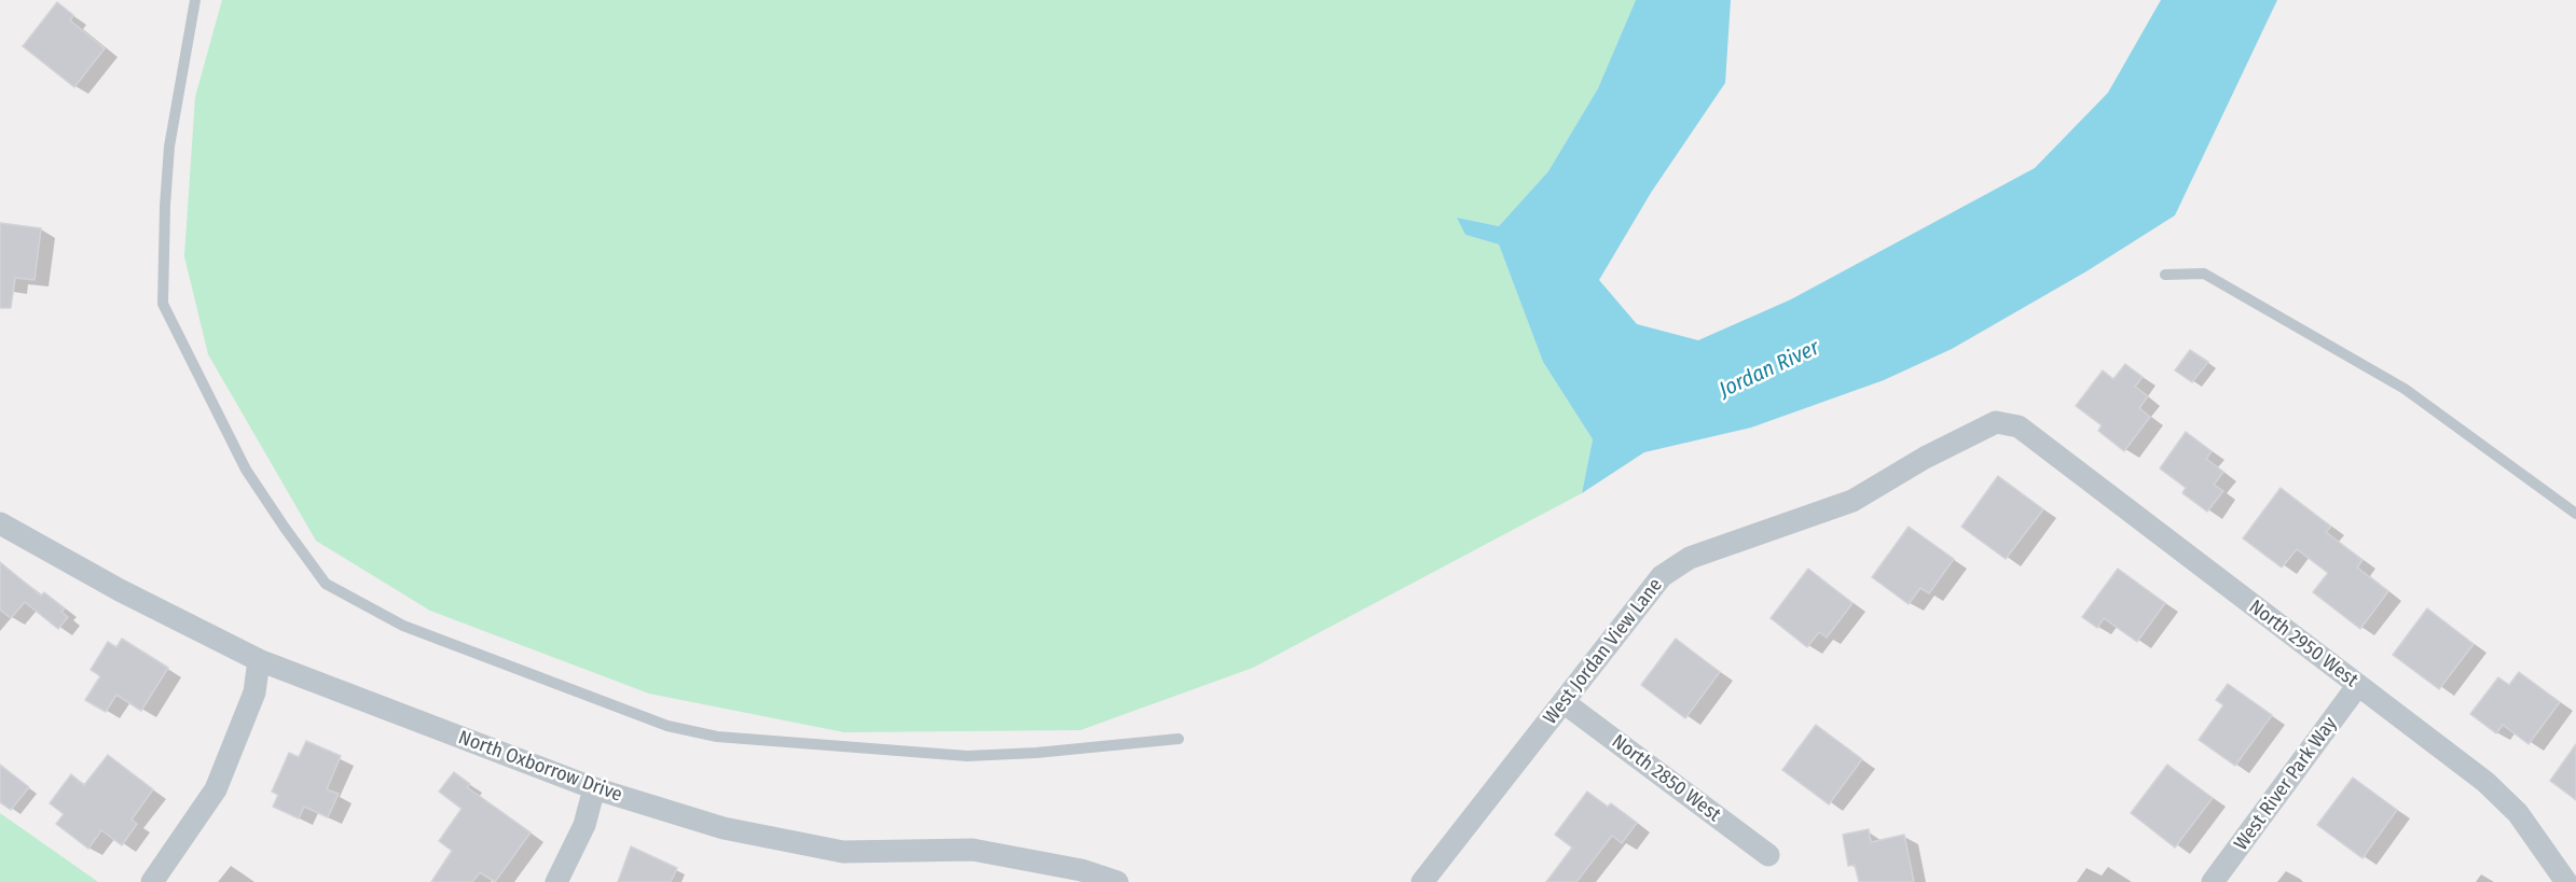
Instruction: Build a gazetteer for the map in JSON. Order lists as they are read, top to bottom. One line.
{"streets":{"street":["North 2950 West","West Jordan View Lane","North Oxborrow Drive","North 2850 West","West River Park Way"]},"crossings":[["North 2950 West","West Jordan View Lane"],["North 2950 West","West River Park Way"],["West Jordan View Lane","North 2850 West"]],"water":["Jordan River"]}
